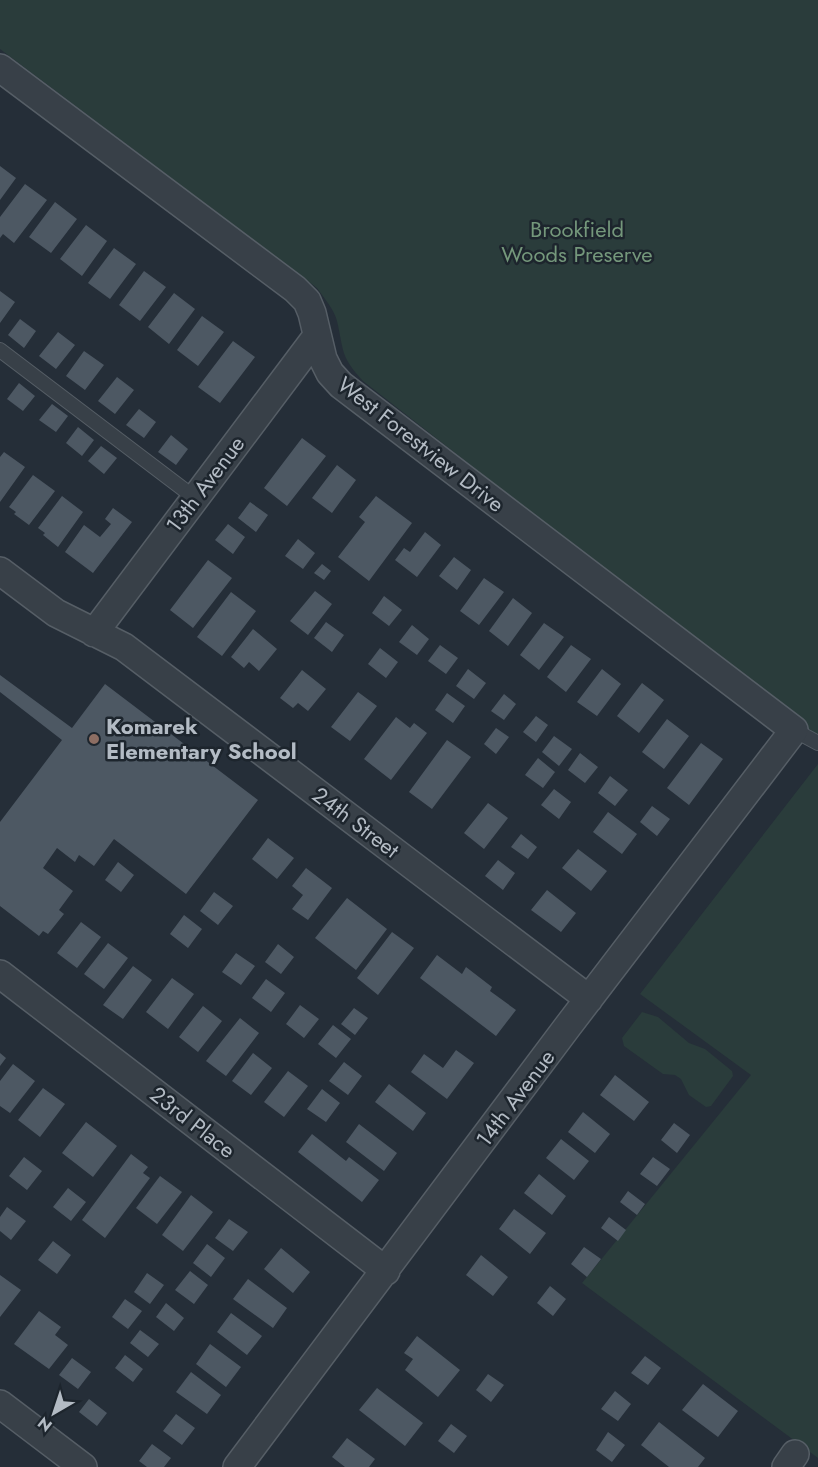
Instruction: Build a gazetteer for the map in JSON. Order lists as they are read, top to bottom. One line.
{"streets":{"street":["West Forestview Drive","13th Avenue","24th Street","14th Avenue","23rd Place"]},"crossings":[["West Forestview Drive","13th Avenue"],["West Forestview Drive","14th Avenue"],["13th Avenue","24th Street"],["24th Street","14th Avenue"],["14th Avenue","23rd Place"]],"parks":["Brookfield Woods Preserve"],"places":["Komarek Elementary School"],"north":"bottom left"}
